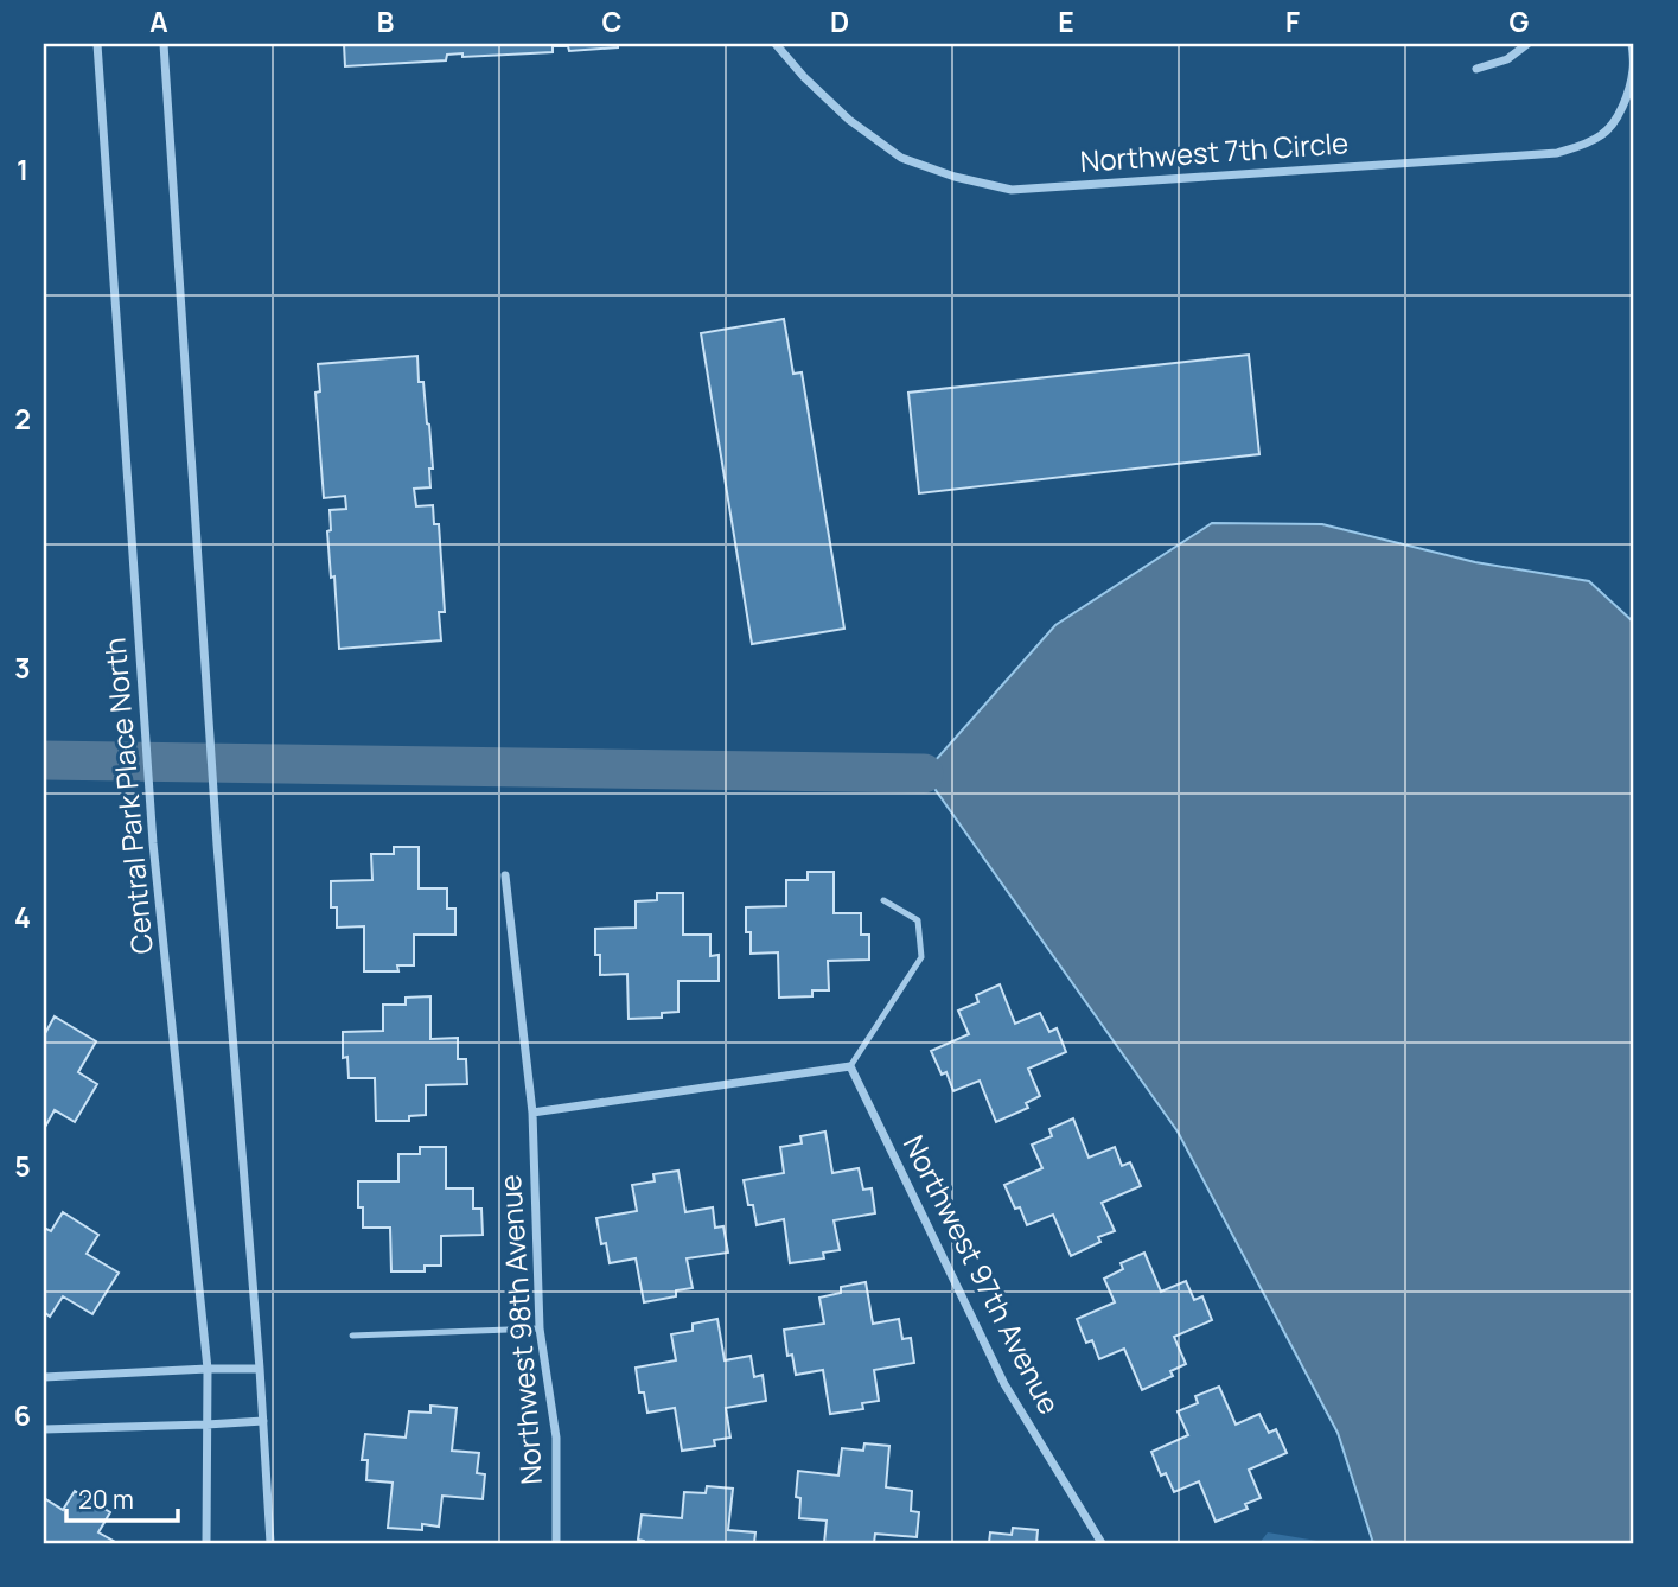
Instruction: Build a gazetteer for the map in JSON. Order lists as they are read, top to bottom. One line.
{"streets":{"street":["Northwest 7th Circle","Central Park Place North","Northwest 97th Avenue","Northwest 98th Avenue"]},"scale_bar":"20 m","grid":{"columns":["A","B","C","D","E","F","G"],"rows":["1","2","3","4","5","6"]}}
